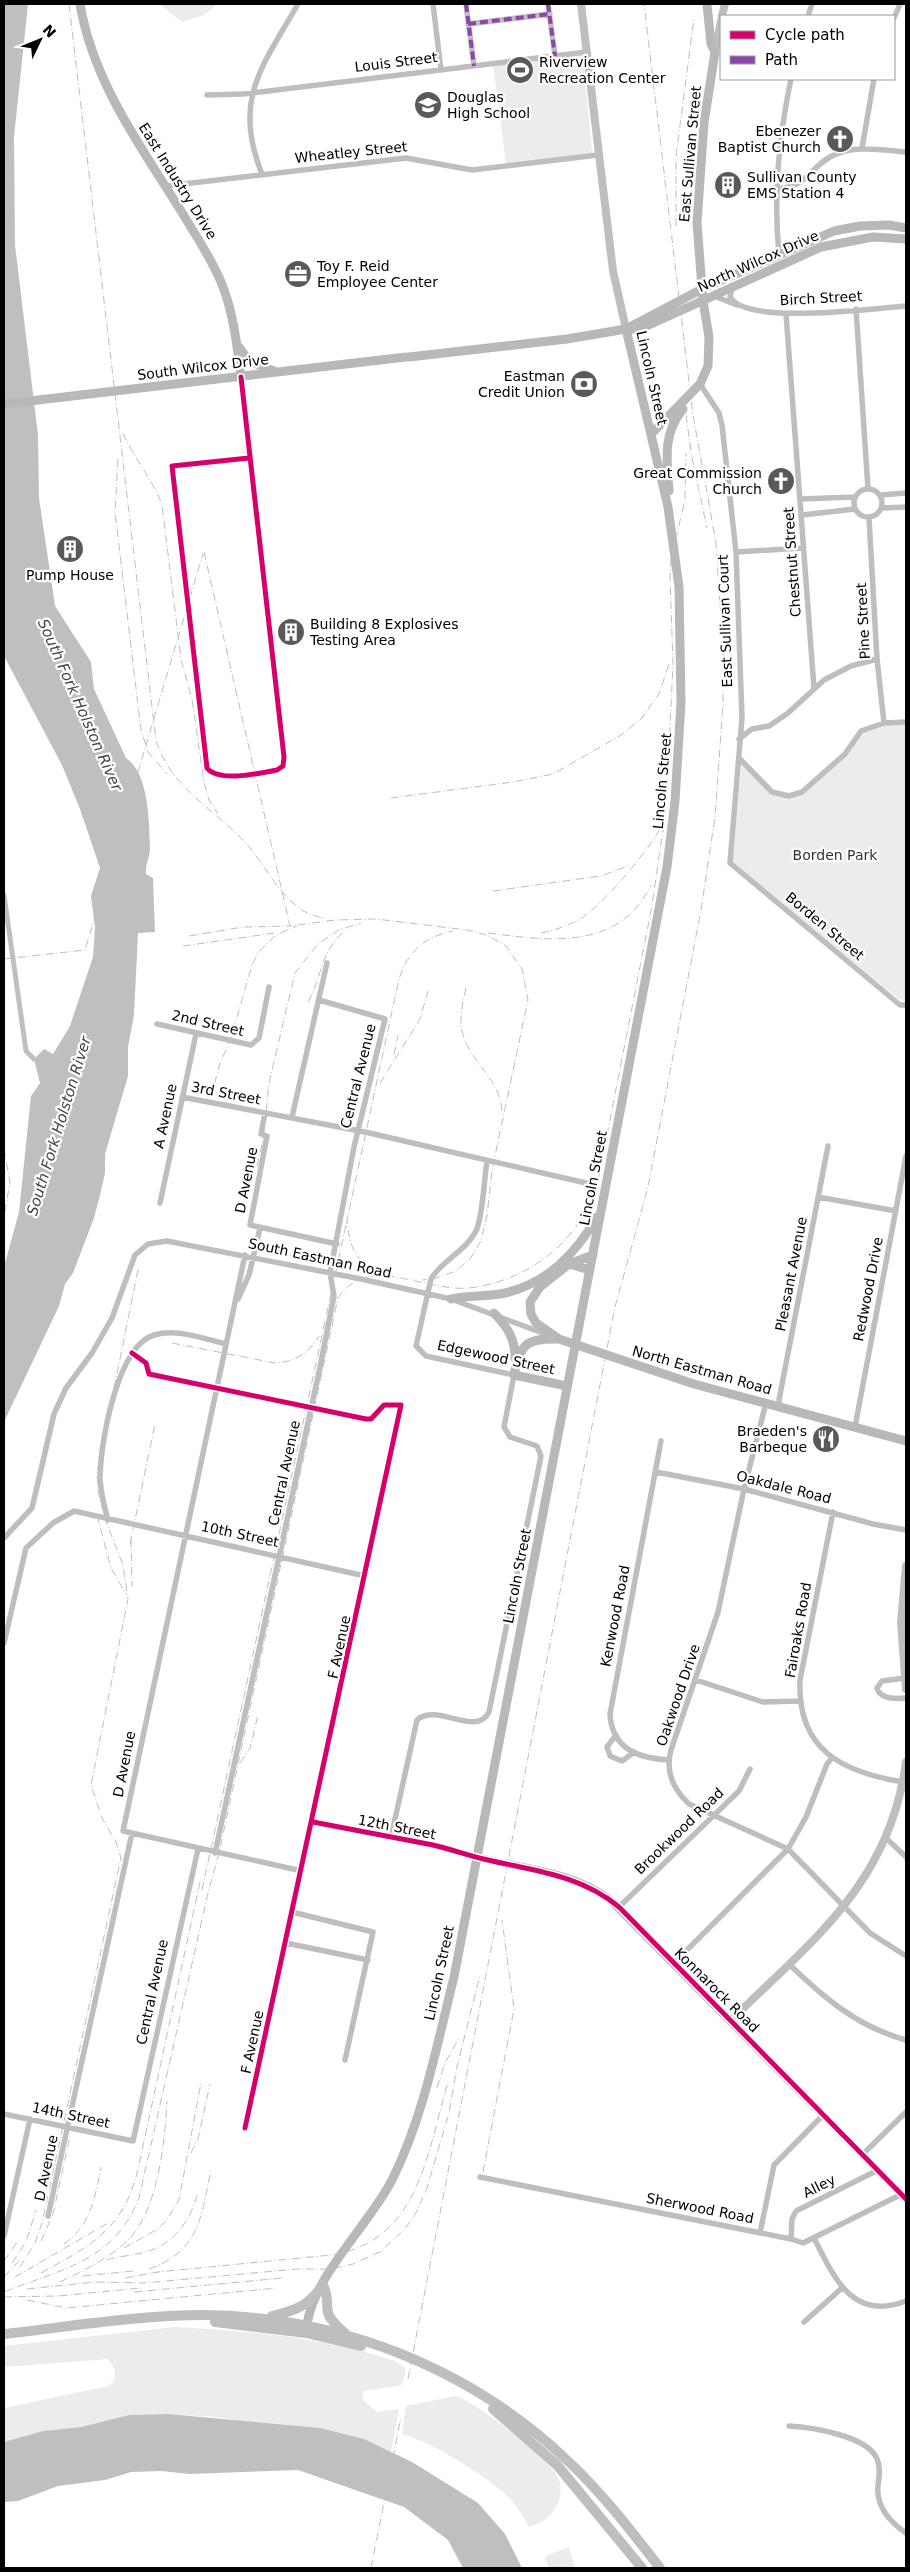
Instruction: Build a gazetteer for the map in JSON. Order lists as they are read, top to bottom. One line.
{"streets":{"main road":["East Sullivan Street","East Industry Drive","North Wilcox Drive","South Wilcox Drive","Lincoln Street","Edgewood Street","North Eastman Road"],"street":["Louis Street","Wheatley Street","Birch Street","Chestnut Street","East Sullivan Court","Pine Street","Borden Street","2nd Street","Central Avenue","3rd Street","A Avenue","D Avenue","South Eastman Road","Pleasant Avenue","Redwood Drive","Oakdale Road","10th Street","Kenwood Road","Fairoaks Road","F Avenue","Oakwood Drive","12th Street","Brookwood Road","Konnarock Road","14th Street","Alley","Sherwood Road"]},"crossings":[["Louis Street","Lincoln Street"],["Wheatley Street","East Industry Drive"],["Wheatley Street","Lincoln Street"],["East Sullivan Street","North Wilcox Drive"],["East Sullivan Street","South Wilcox Drive"],["East Industry Drive","South Wilcox Drive"],["North Wilcox Drive","Birch Street"],["North Wilcox Drive","South Wilcox Drive"],["North Wilcox Drive","Lincoln Street"],["Birch Street","Chestnut Street"],["South Wilcox Drive","Lincoln Street"],["Lincoln Street","Edgewood Street"],["Lincoln Street","12th Street"],["Lincoln Street","Konnarock Road"],["East Sullivan Court","Borden Street"],["2nd Street","A Avenue"],["Central Avenue","South Eastman Road"],["Central Avenue","10th Street"],["Central Avenue","F Avenue"],["Central Avenue","14th Street"],["3rd Street","A Avenue"],["3rd Street","D Avenue"],["D Avenue","South Eastman Road"],["D Avenue","10th Street"],["D Avenue","14th Street"],["South Eastman Road","Edgewood Street"],["South Eastman Road","North Eastman Road"],["Pleasant Avenue","North Eastman Road"],["Redwood Drive","North Eastman Road"],["North Eastman Road","Oakwood Drive"],["Oakdale Road","Kenwood Road"],["Oakdale Road","Fairoaks Road"],["Oakdale Road","Oakwood Drive"],["10th Street","F Avenue"],["F Avenue","12th Street"],["Oakwood Drive","Brookwood Road"],["12th Street","Konnarock Road"],["Brookwood Road","Konnarock Road"],["Konnarock Road","Alley"],["Konnarock Road","Sherwood Road"],["Alley","Sherwood Road"]],"water":["South Fork Holston River"],"parks":["Borden Park"],"places":{"sports":["Riverview Recreation Center"],"school or university":["Douglas High School"],"church":["Ebenezer Baptist Church","Great Commission Church"],"building":["Sullivan County EMS Station 4","Pump House","Building 8 Explosives Testing Area"],"office":["Toy F. Reid Employee Center"],"bank":["Eastman Credit Union"],"restaurant":["Braeden's Barbeque"]},"legend":["Cycle path","Path"],"north":"top right"}
